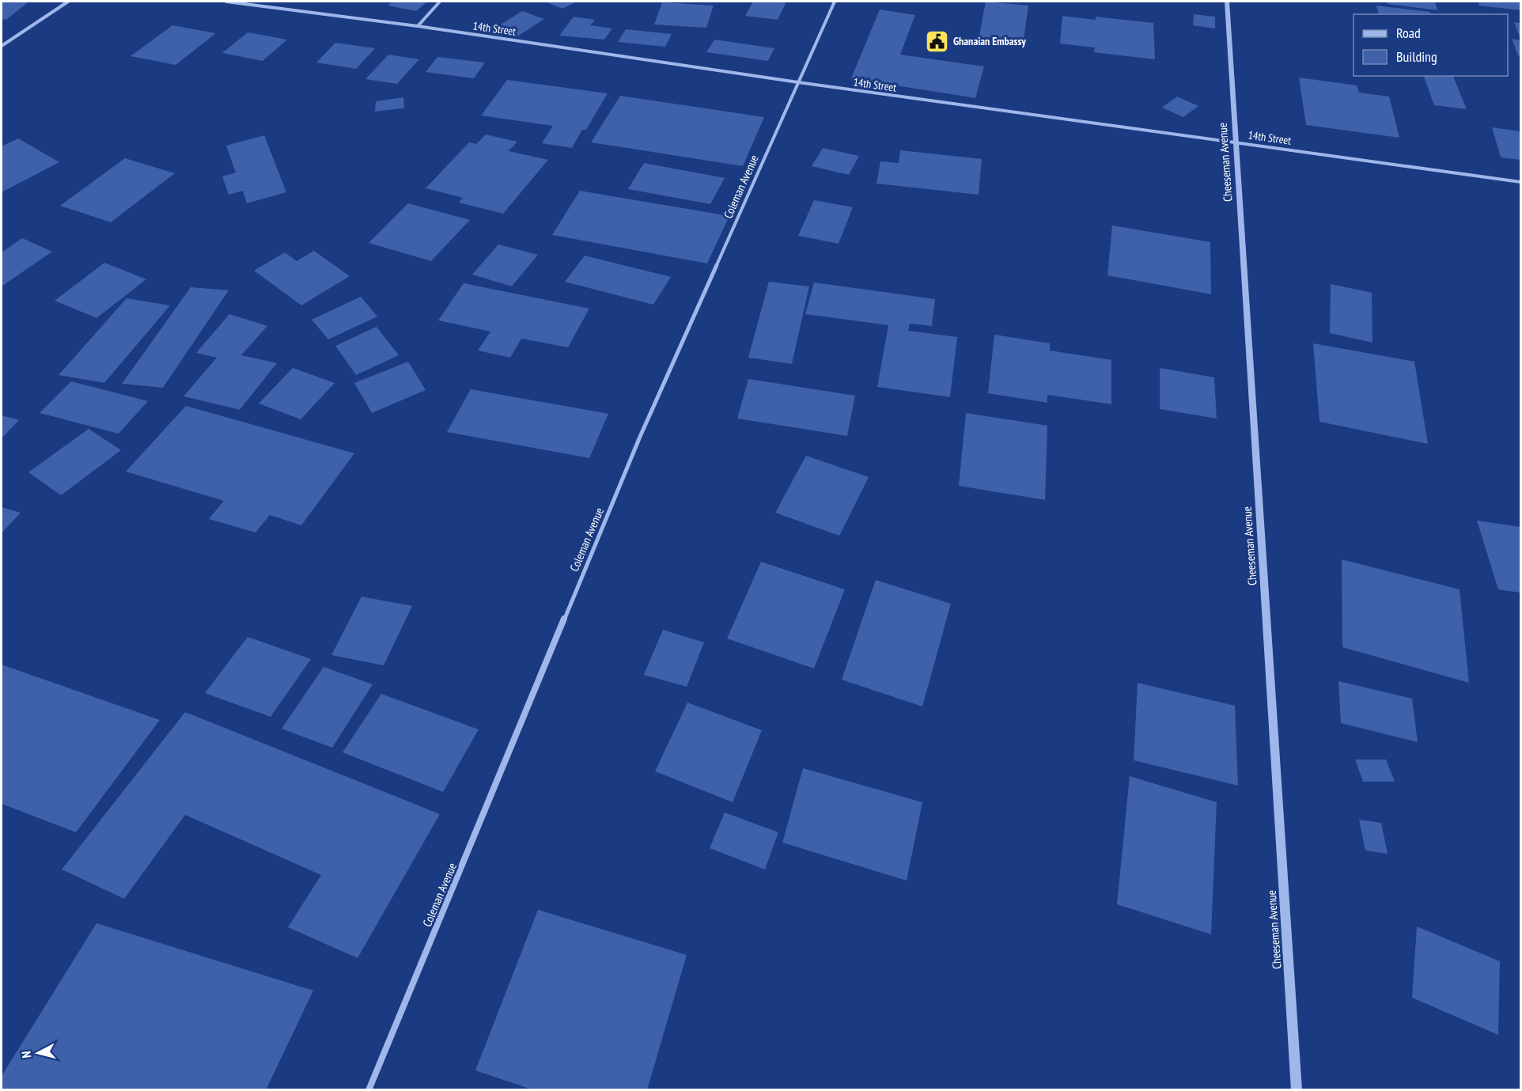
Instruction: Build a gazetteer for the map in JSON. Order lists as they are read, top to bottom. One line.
{"streets":{"street":["14th Street","Cheeseman Avenue","Coleman Avenue"]},"crossings":[["14th Street","Cheeseman Avenue"],["14th Street","Coleman Avenue"]],"places":{"public building":["Ghanaian Embassy"]},"legend":["Road","Building"],"north":"left"}
